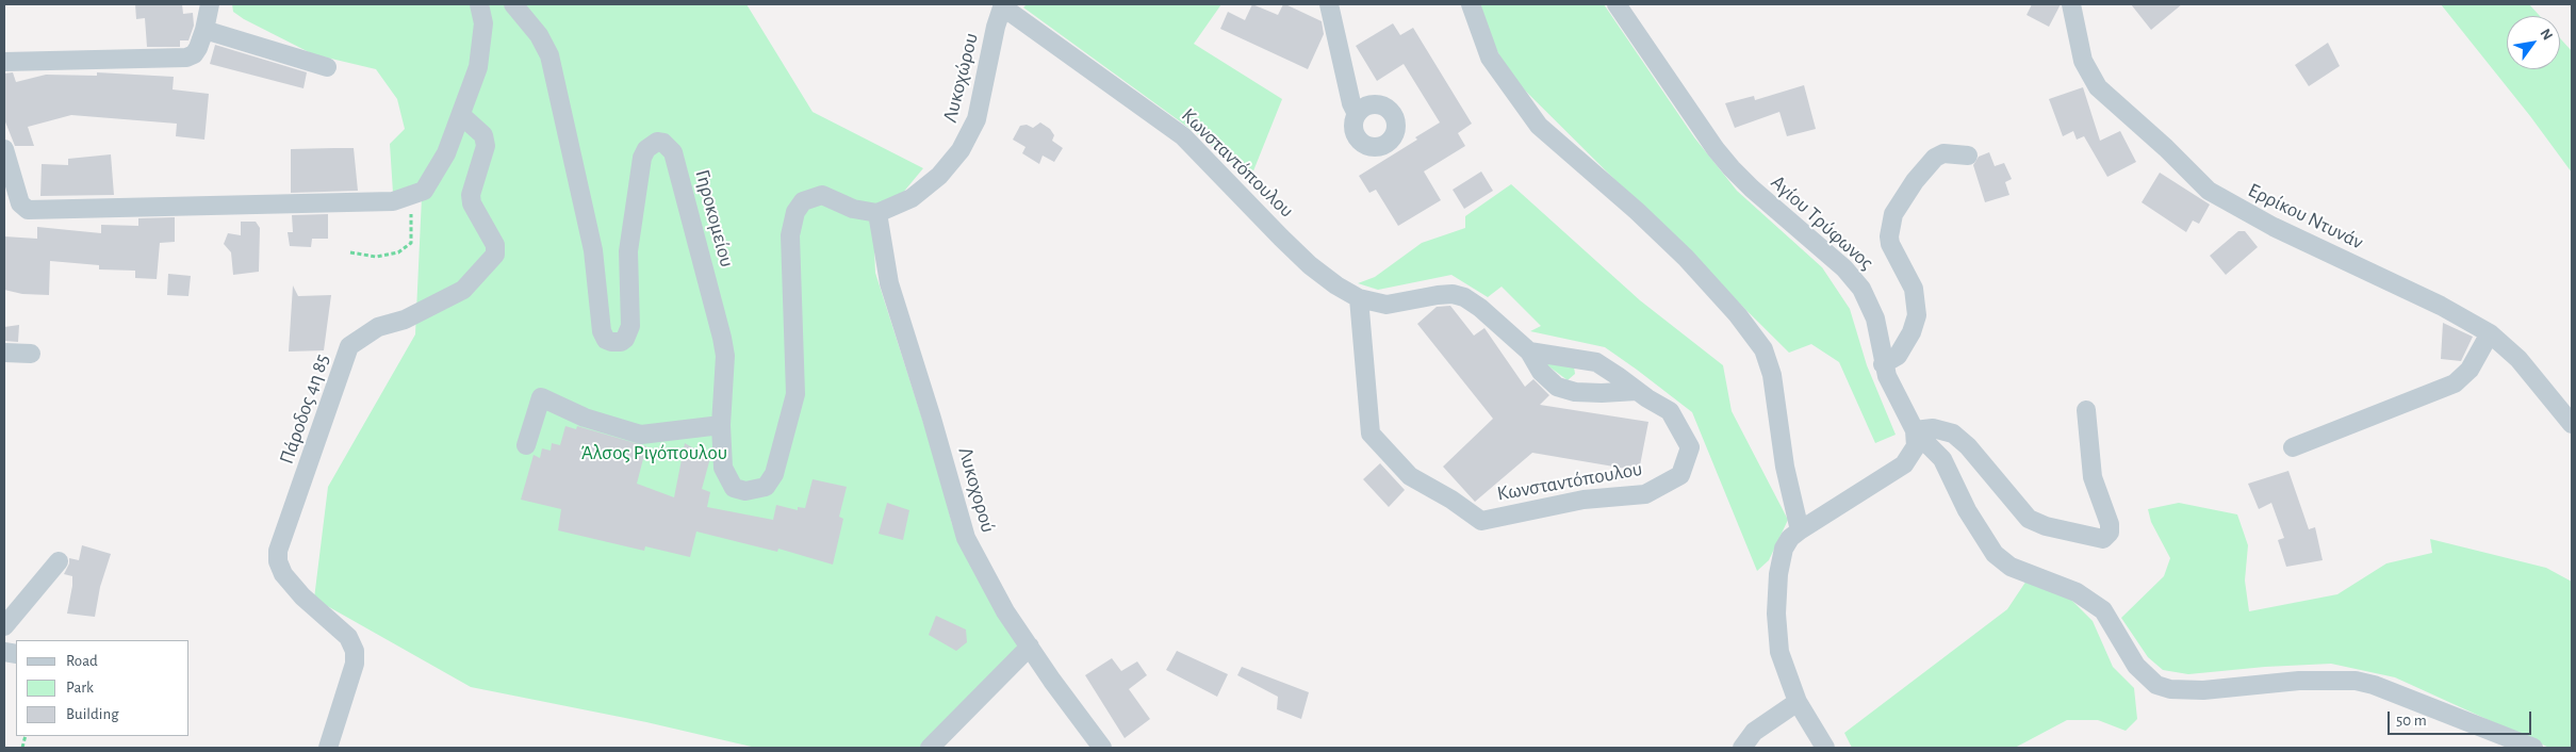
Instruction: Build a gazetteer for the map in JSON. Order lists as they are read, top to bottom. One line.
{"streets":{"street":["Λυκοχώρου","Κωνσταντόπουλου","Ερρίκου Ντυνάν","Γηροκομείου","Αγίου Τρύφωνος","Πάροδος 4η 85","Λυκοχορού"]},"crossings":[["Λυκοχώρου","Κωνσταντόπουλου"],["Λυκοχώρου","Γηροκομείου"],["Λυκοχώρου","Λυκοχορού"],["Γηροκομείου","Λυκοχορού"]],"parks":["Άλσος Ριγόπουλου"],"legend":["Road","Park","Building"],"scale_bar":"50 m","north":"top right"}
